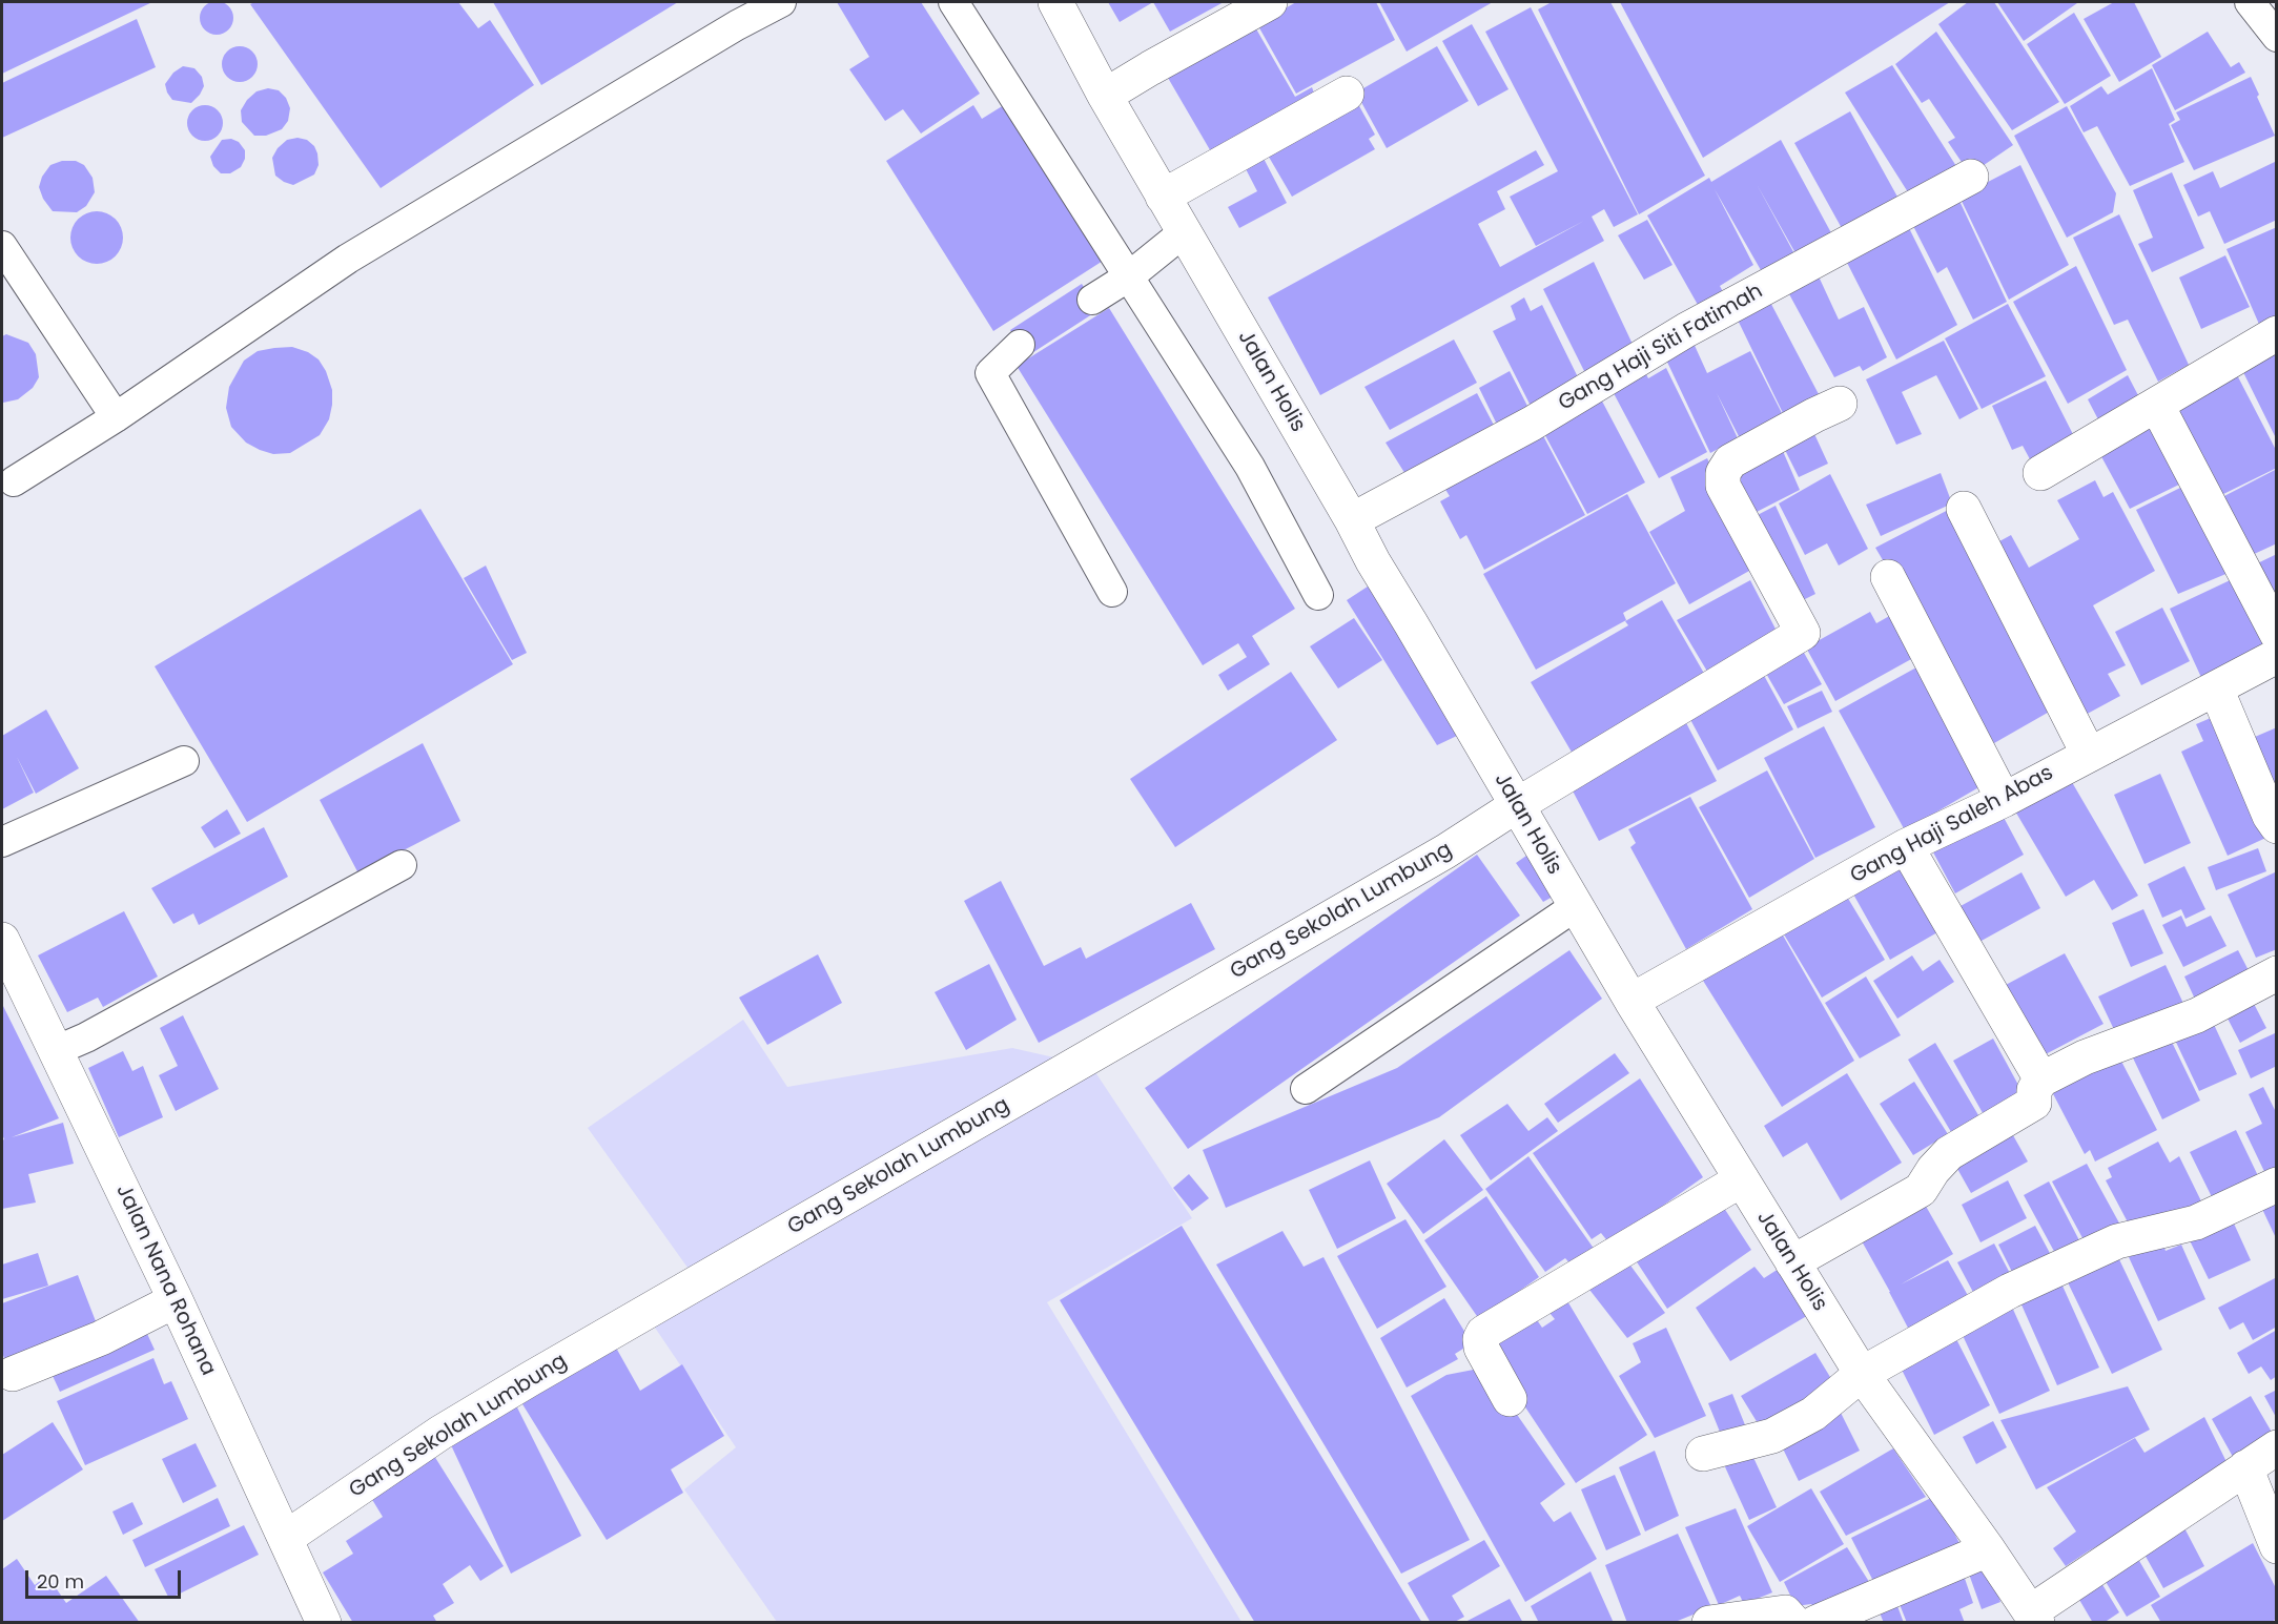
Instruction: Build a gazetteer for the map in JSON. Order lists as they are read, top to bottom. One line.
{"streets":{"street":["Gang Haji Siti Fatimah","Jalan Holis","Gang Haji Saleh Abas","Gang Sekolah Lumbung","Jalan Nana Rohana"]},"crossings":[["Gang Haji Siti Fatimah","Jalan Holis"],["Jalan Holis","Gang Haji Saleh Abas"],["Jalan Holis","Gang Sekolah Lumbung"],["Gang Sekolah Lumbung","Jalan Nana Rohana"]],"scale_bar":"20 m"}
